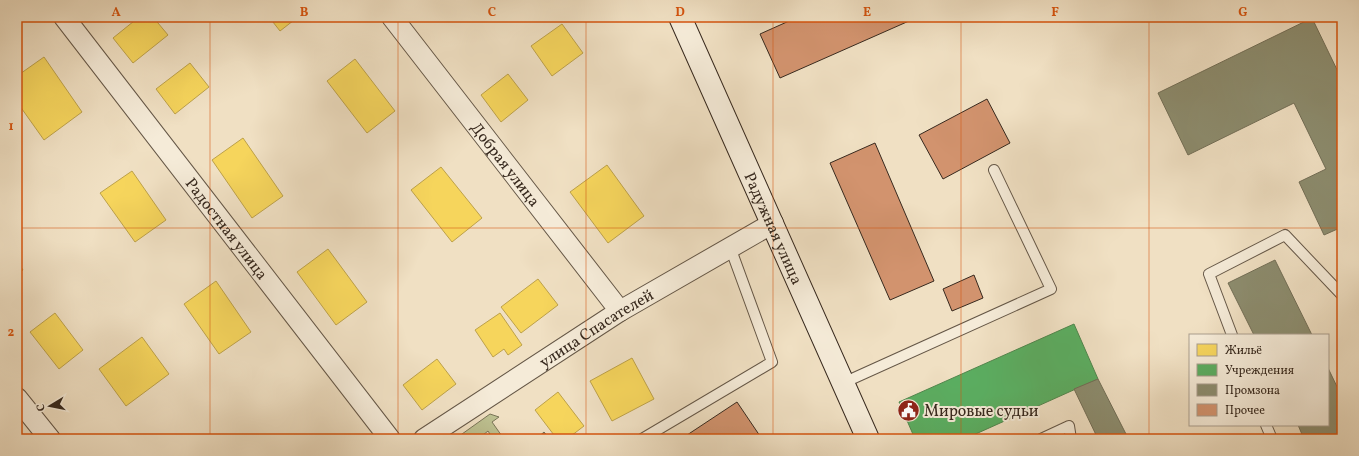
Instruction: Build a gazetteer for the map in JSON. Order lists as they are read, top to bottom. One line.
{"streets":{"street":["Добрая улица","Радостная улица","Радужная улица","улица Спасателей"]},"crossings":[["Добрая улица","улица Спасателей"],["Радужная улица","улица Спасателей"]],"places":{"public building":["Мировые судьи"]},"legend":["Жильё","Учреждения","Промзона","Прочее"],"north":"left","grid":{"columns":["A","B","C","D","E","F","G"],"rows":["1","2"]}}
